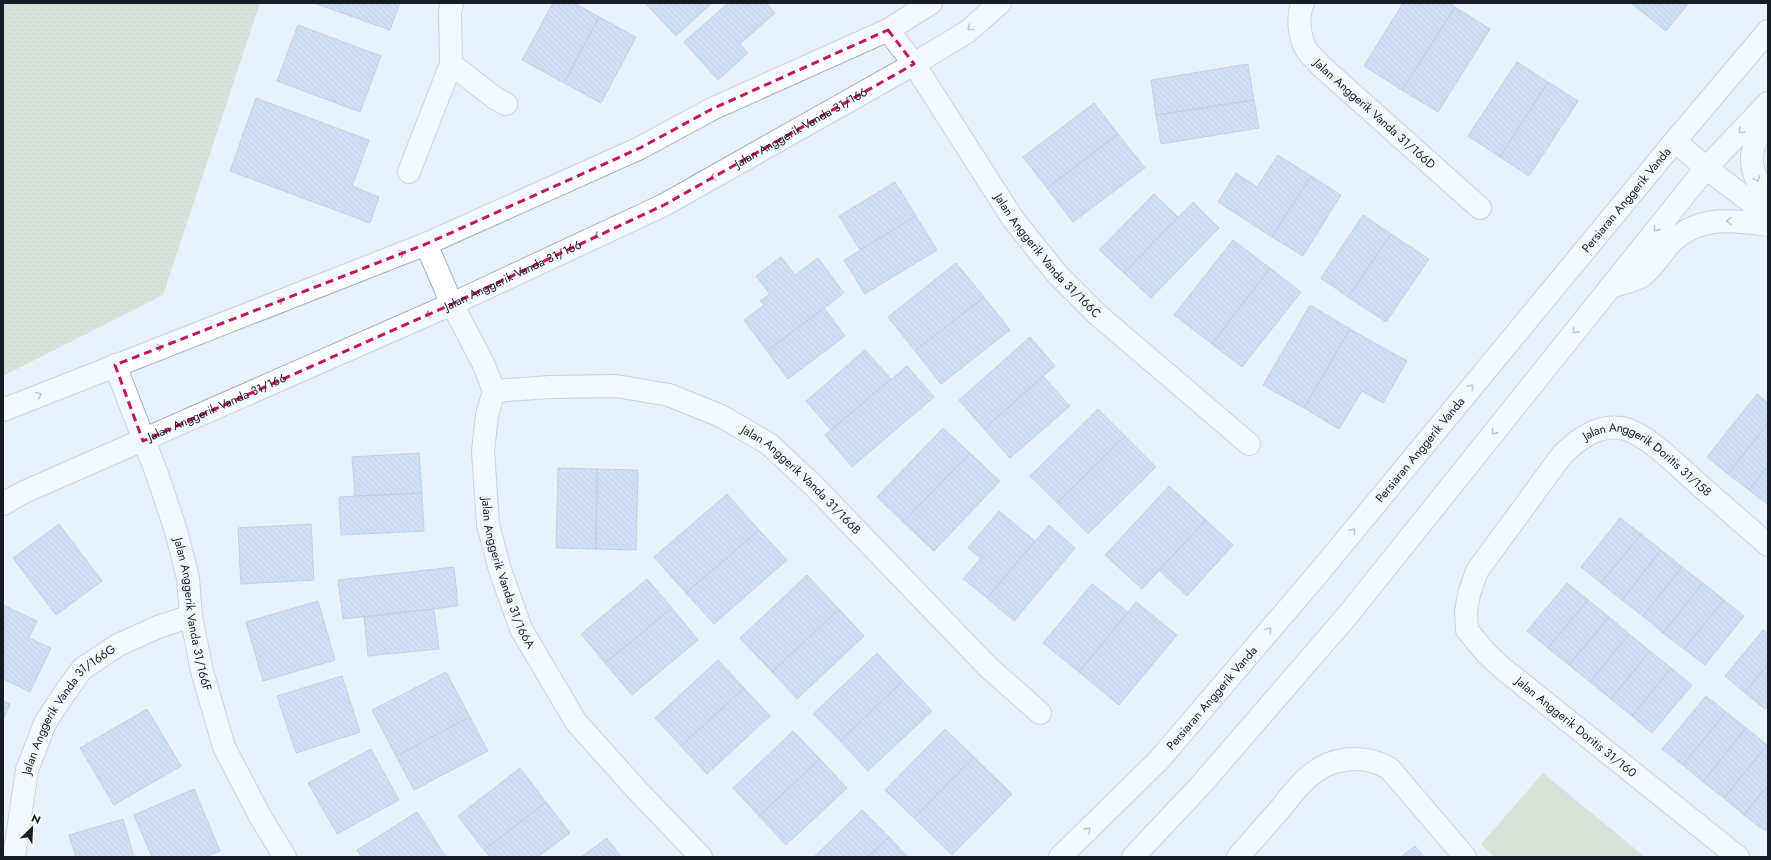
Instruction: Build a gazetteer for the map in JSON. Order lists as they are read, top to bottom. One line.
{"streets":{"street":["Jalan Anggerik Vanda 31/166D","Jalan Anggerik Vanda 31/166","Persiaran Anggerik Vanda","Jalan Anggerik Vanda 31/166C","Jalan Anggerik Doritis 31/158","Jalan Anggerik Vanda 31/166B","Jalan Anggerik Vanda 31/166A","Jalan Anggerik Vanda 31/166F","Jalan Anggerik Vanda 31/166G","Jalan Anggerik Doritis 31/160"]},"crossings":[["Jalan Anggerik Vanda 31/166","Jalan Anggerik Vanda 31/166C"],["Jalan Anggerik Vanda 31/166","Jalan Anggerik Vanda 31/166F"],["Jalan Anggerik Doritis 31/158","Jalan Anggerik Doritis 31/160"],["Jalan Anggerik Vanda 31/166B","Jalan Anggerik Vanda 31/166A"],["Jalan Anggerik Vanda 31/166F","Jalan Anggerik Vanda 31/166G"]],"north":"top right"}
